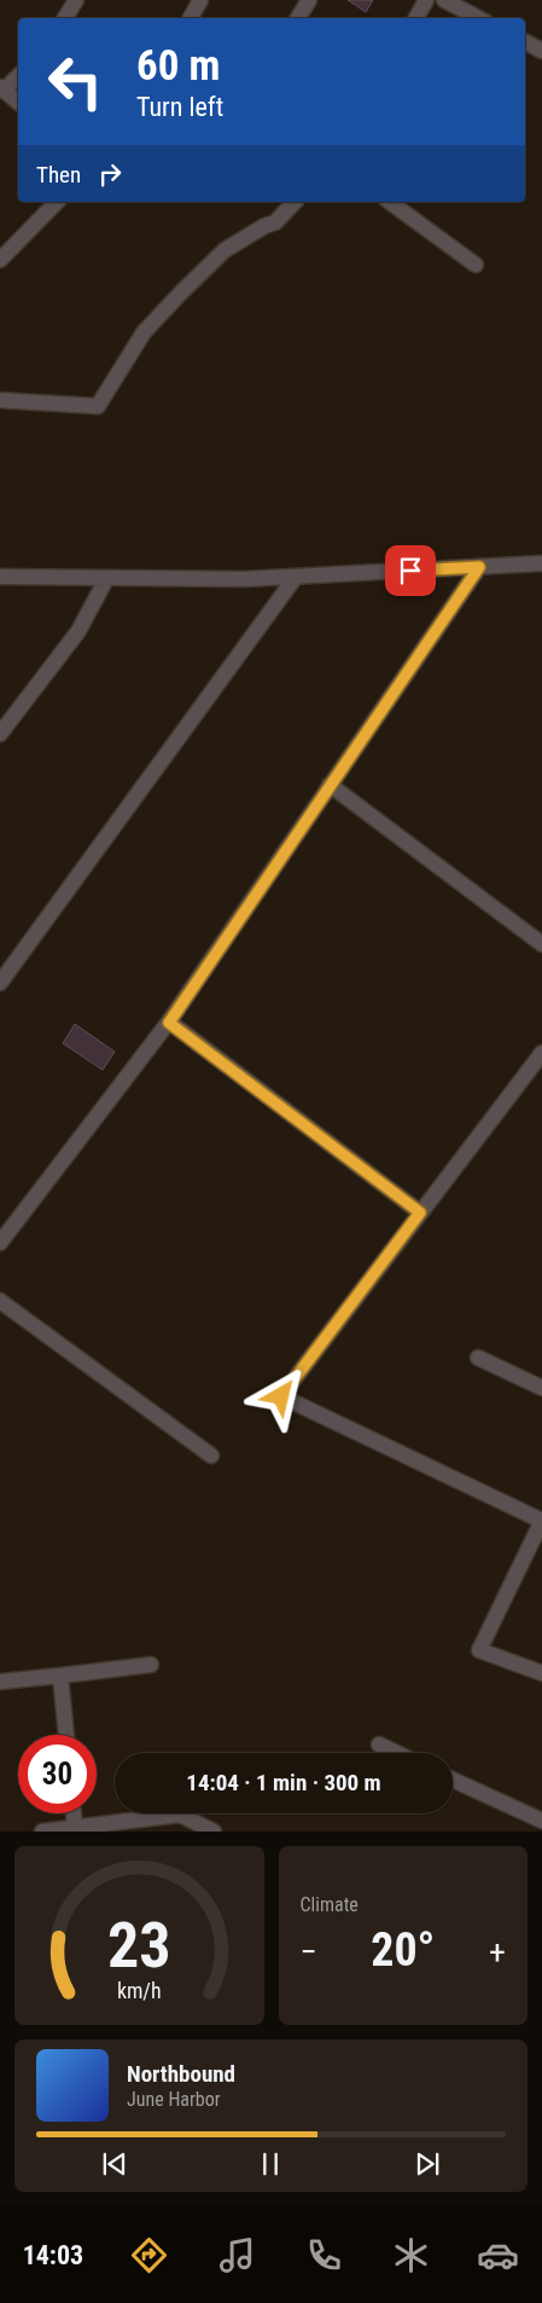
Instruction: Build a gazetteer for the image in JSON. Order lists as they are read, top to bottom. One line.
{"page":{"turn":["60 m","Turn left"],"then":"Then","limit":"30","trip":"14:04 · 1 min · 300 m","tile":"Climate","heat":["−","20°","+"],"song":["Northbound","June Harbor"],"tabs":"14:03","gauge":["23","km/h"]}}
